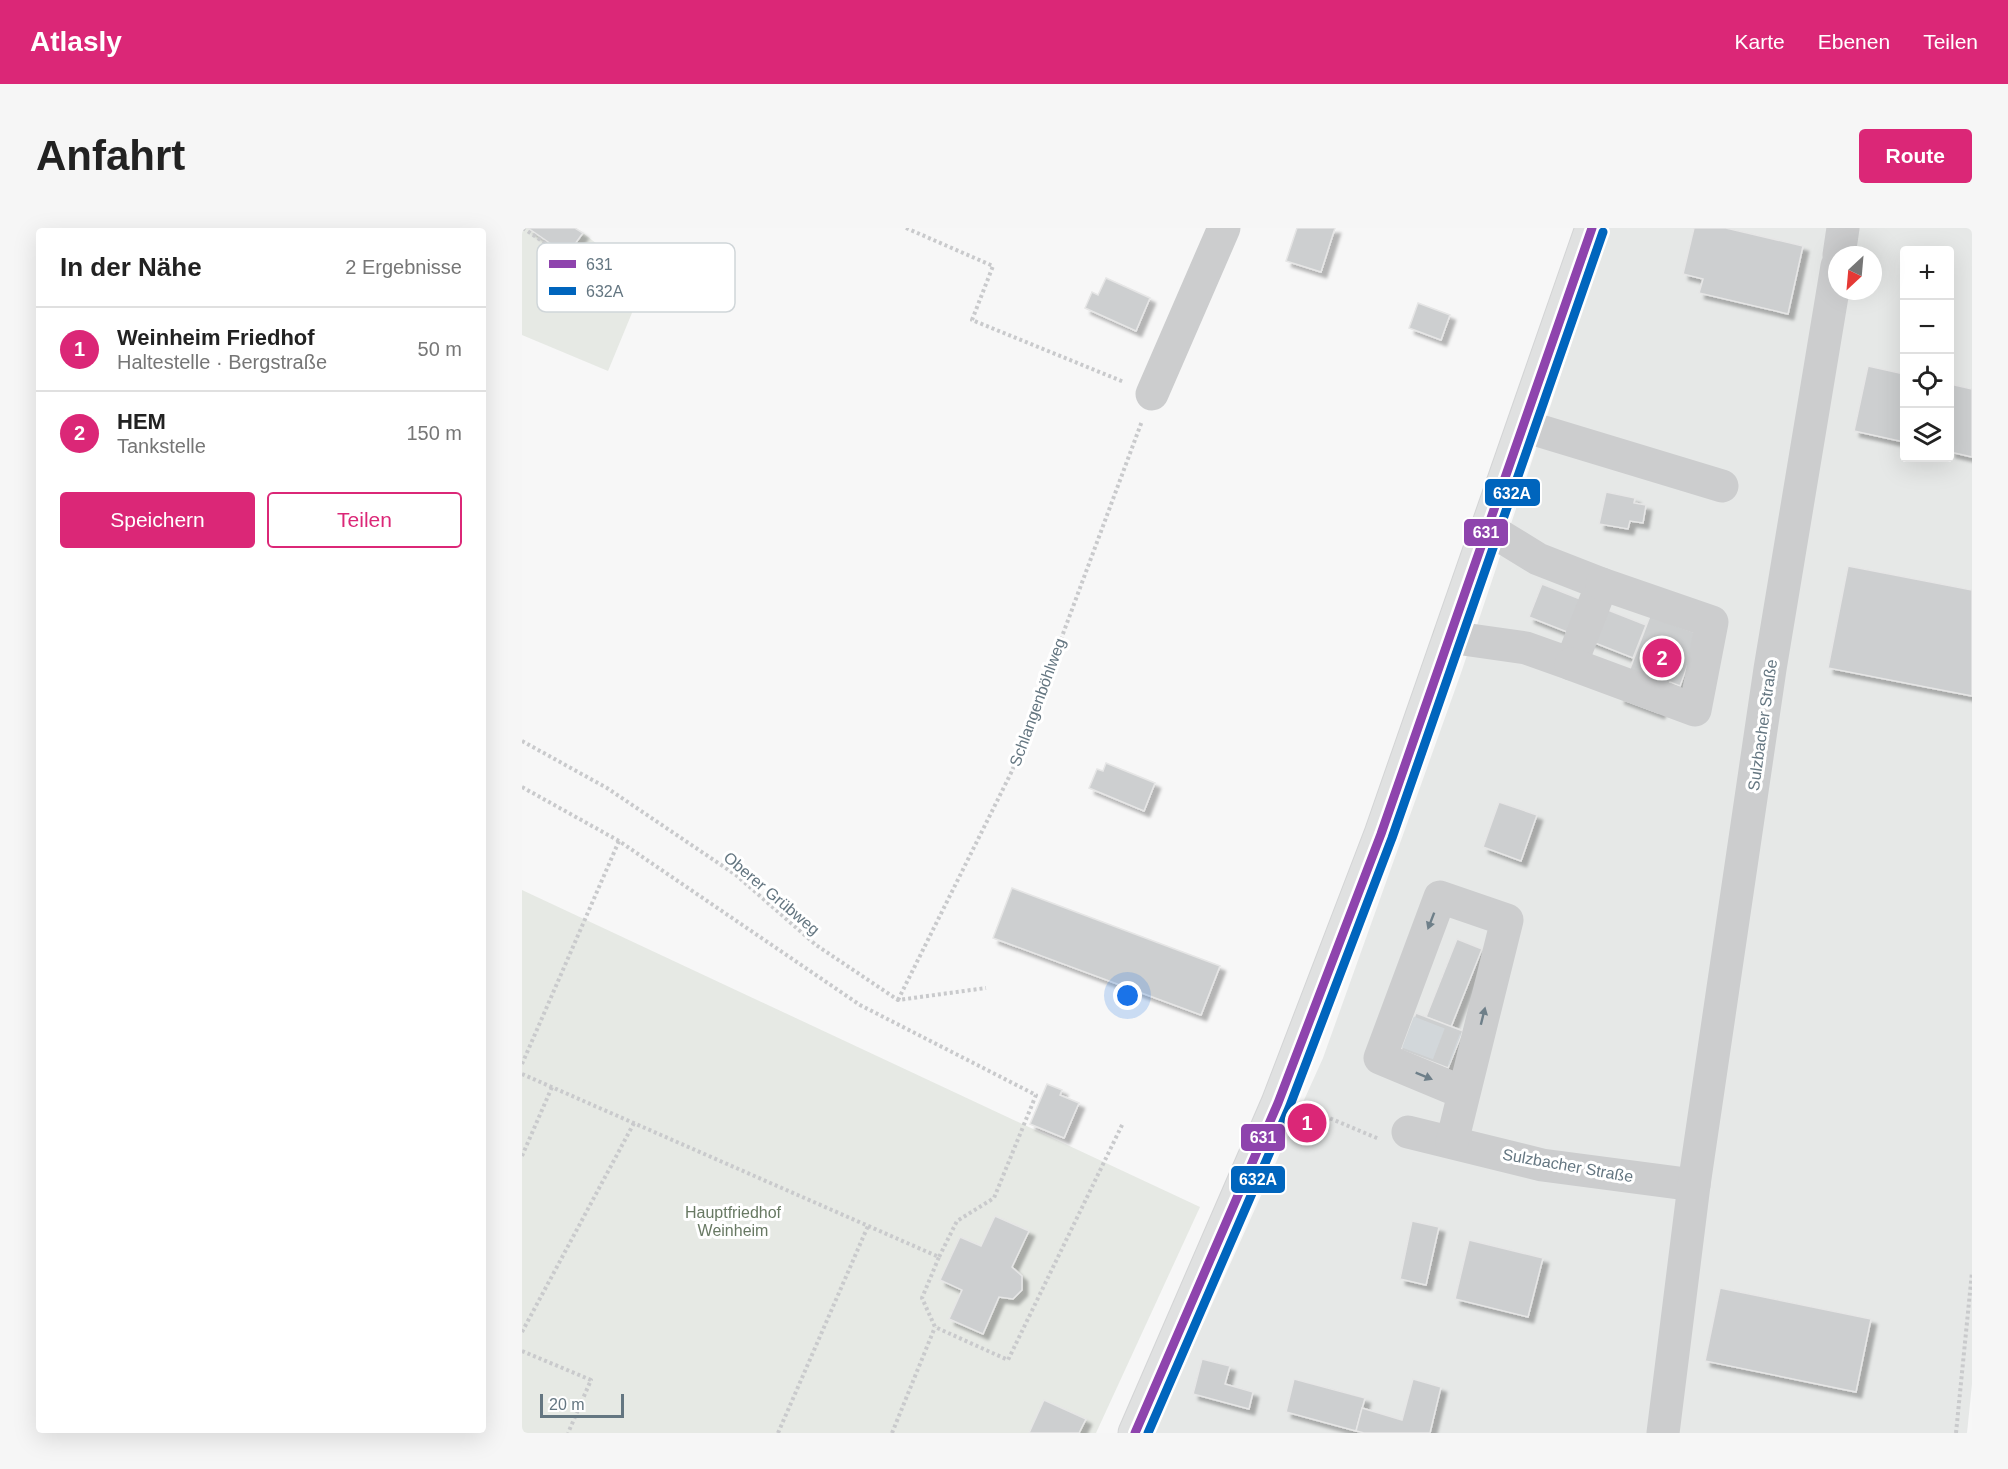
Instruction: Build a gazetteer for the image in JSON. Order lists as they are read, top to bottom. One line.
{"streets":{"street":["Sulzbacher Straße"],"path":["Schlangenböhlweg","Oberer Grübweg"]},"crossings":[["Schlangenböhlweg","Oberer Grübweg"]],"parks":["Hauptfriedhof Weinheim"],"lines":["transit line 631","transit line 632A"],"legend":["631","632A"],"scale_bar":"20 m","north":"bottom left","page":{"header":"Atlasly","nav":["Karte","Ebenen","Teilen"],"buttons":["Route",["Speichern","Teilen"]],"title":"Anfahrt","heading":["In der Nähe","2 Ergebnisse"],"map_buttons":["+","−"],"list":[{"mark":"1","name":"Weinheim Friedhof","note":"Haltestelle · Bergstraße","value":"50 m"},{"mark":"2","name":"HEM","note":"Tankstelle","value":"150 m"}],"pins":["2","1"],"scale":"20 m"}}
